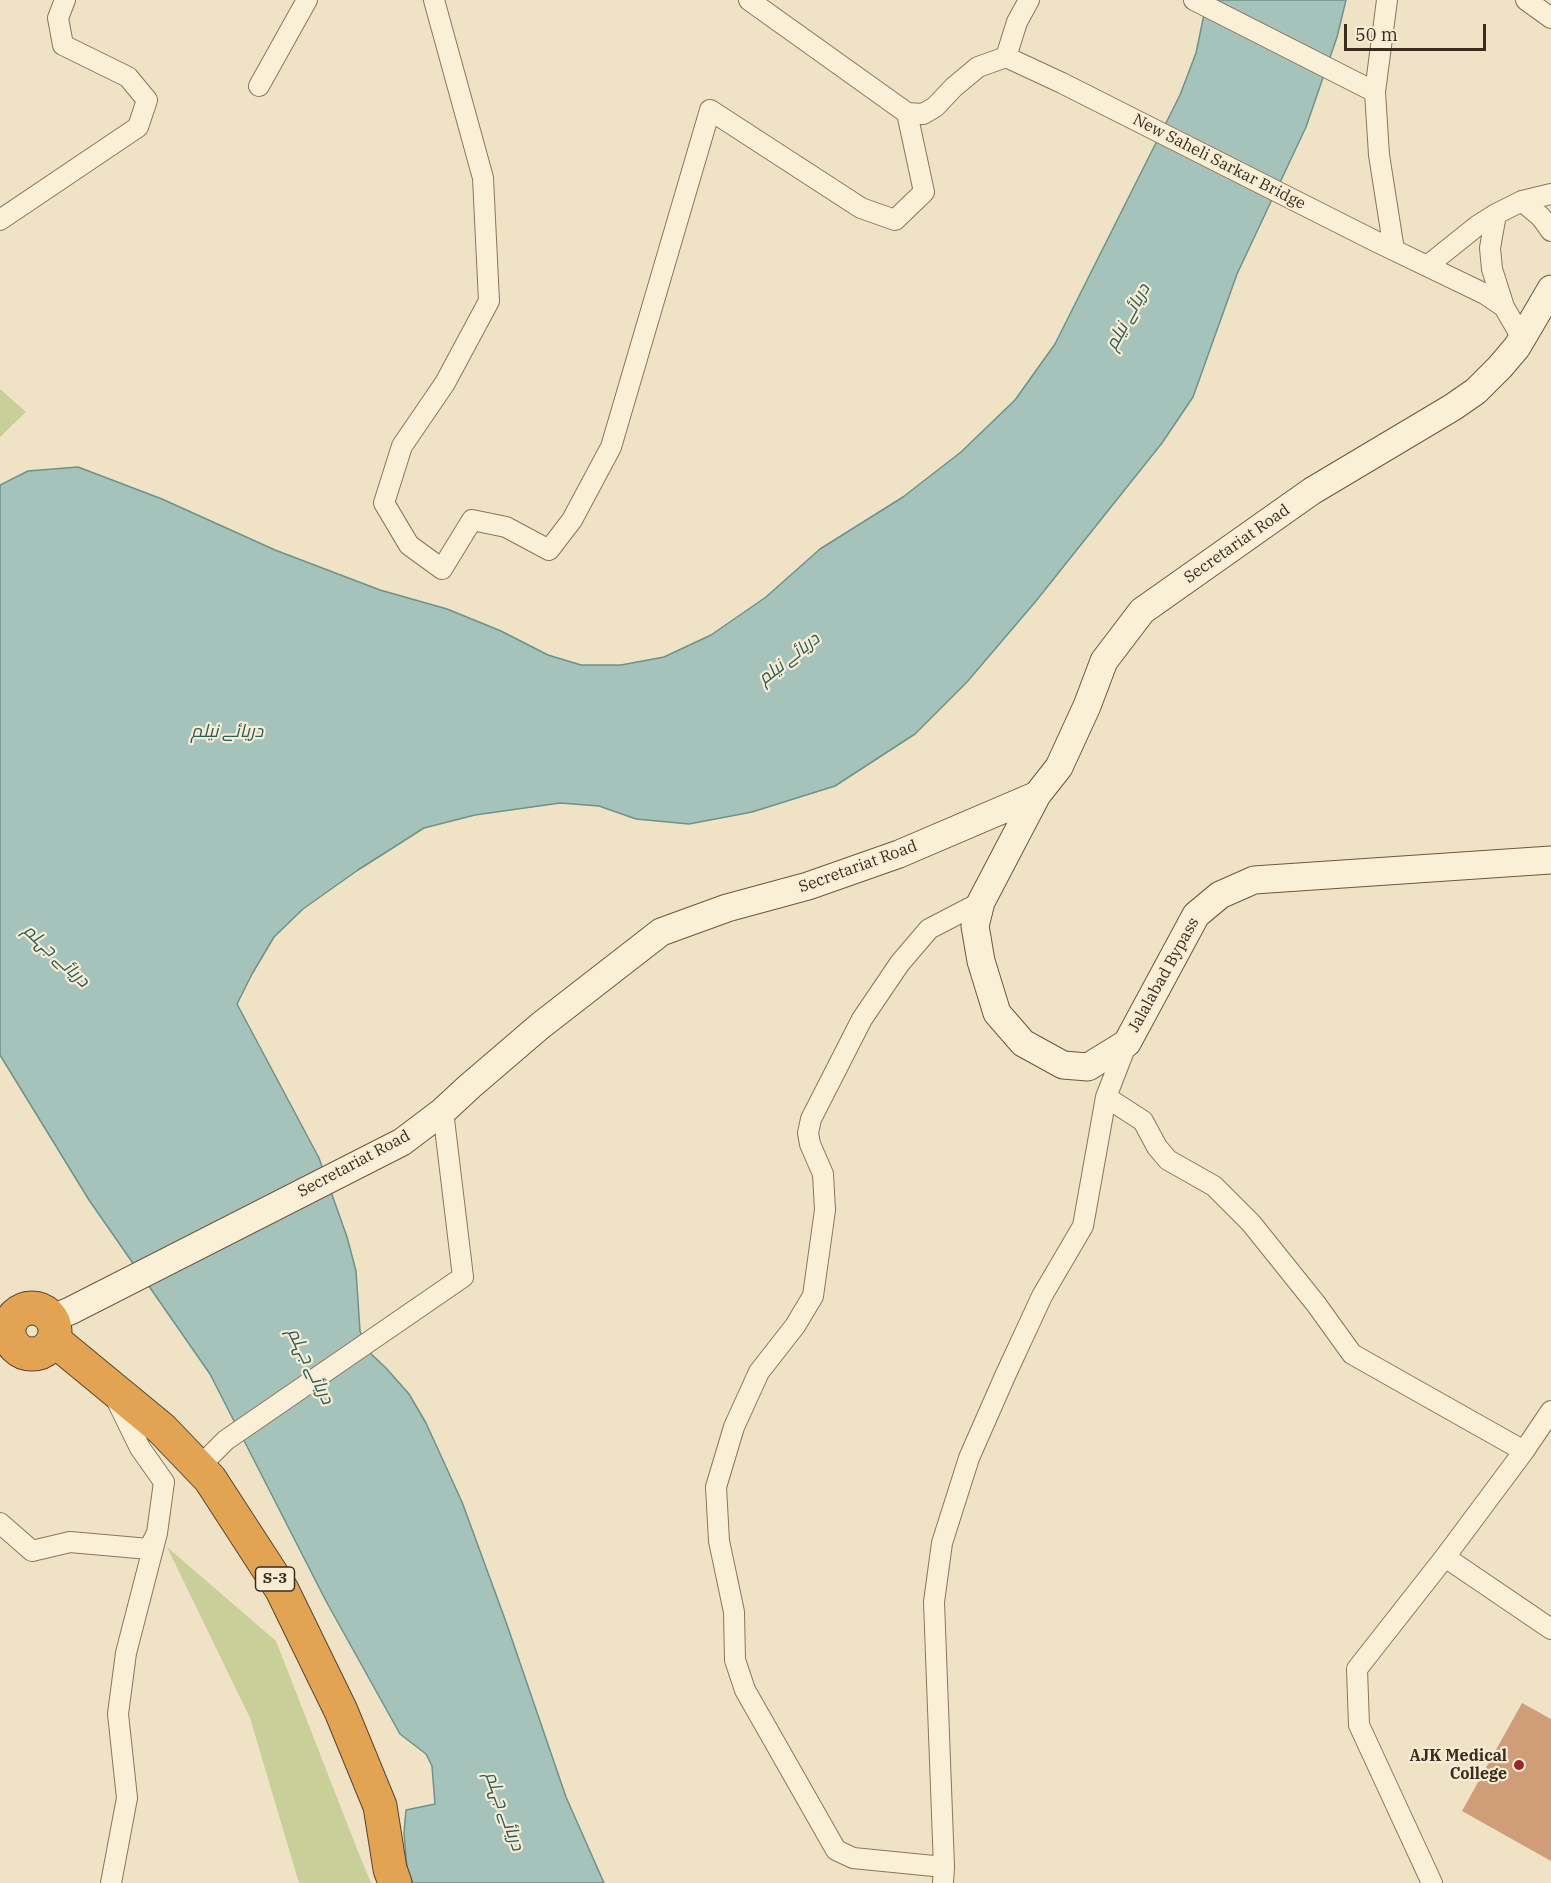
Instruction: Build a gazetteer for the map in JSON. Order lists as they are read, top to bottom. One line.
{"streets":{"highway":["S-3"],"main road":["Secretariat Road","Jalalabad Bypass"],"street":["New Saheli Sarkar Bridge"]},"crossings":[["Secretariat Road","Jalalabad Bypass"],["Secretariat Road","S-3"]],"water":["دریائے نیلم","دریائے جہلم"],"places":["AJK Medical College"],"scale_bar":"50 m"}
